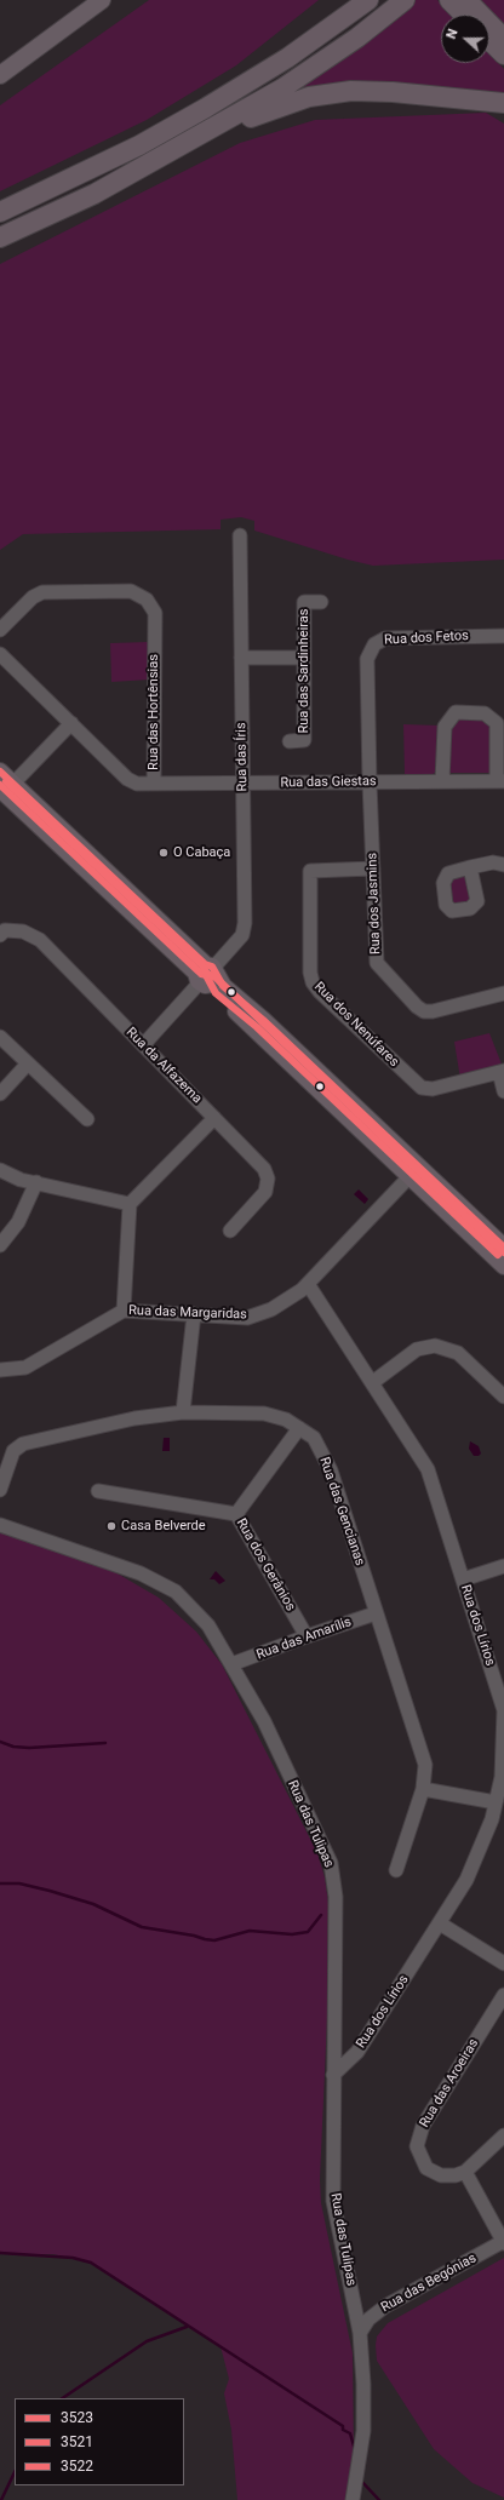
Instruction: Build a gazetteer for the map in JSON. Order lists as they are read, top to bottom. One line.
{"streets":{"street":["Rua dos Fetos","Rua das Sardinheiras","Rua das Hortênsias","Rua das Íris","Rua das Giestas","Rua dos Jasmins","Rua dos Nenúfares","Rua da Alfazema","Rua das Margaridas","Rua das Gencianas","Rua dos Gerânios","Rua dos Lírios","Rua das Amarílis","Rua das Tulipas","Rua das Aroeiras","Rua das Begónias"]},"crossings":[["Rua dos Fetos","Rua das Giestas"],["Rua dos Fetos","Rua dos Jasmins"],["Rua das Hortênsias","Rua das Giestas"],["Rua das Íris","Rua das Giestas"],["Rua das Íris","Rua da Alfazema"],["Rua das Giestas","Rua dos Jasmins"],["Rua dos Jasmins","Rua dos Nenúfares"],["Rua das Margaridas","Rua dos Lírios"],["Rua das Gencianas","Rua das Amarílis"],["Rua dos Gerânios","Rua das Amarílis"],["Rua dos Lírios","Rua das Tulipas"],["Rua das Amarílis","Rua das Tulipas"],["Rua das Tulipas","Rua das Begónias"]],"places":["O Cabaça","Casa Belverde"],"lines":["transit line 3523","transit line 3522","transit line 3521"],"legend":["3523","3521","3522"],"north":"left"}
